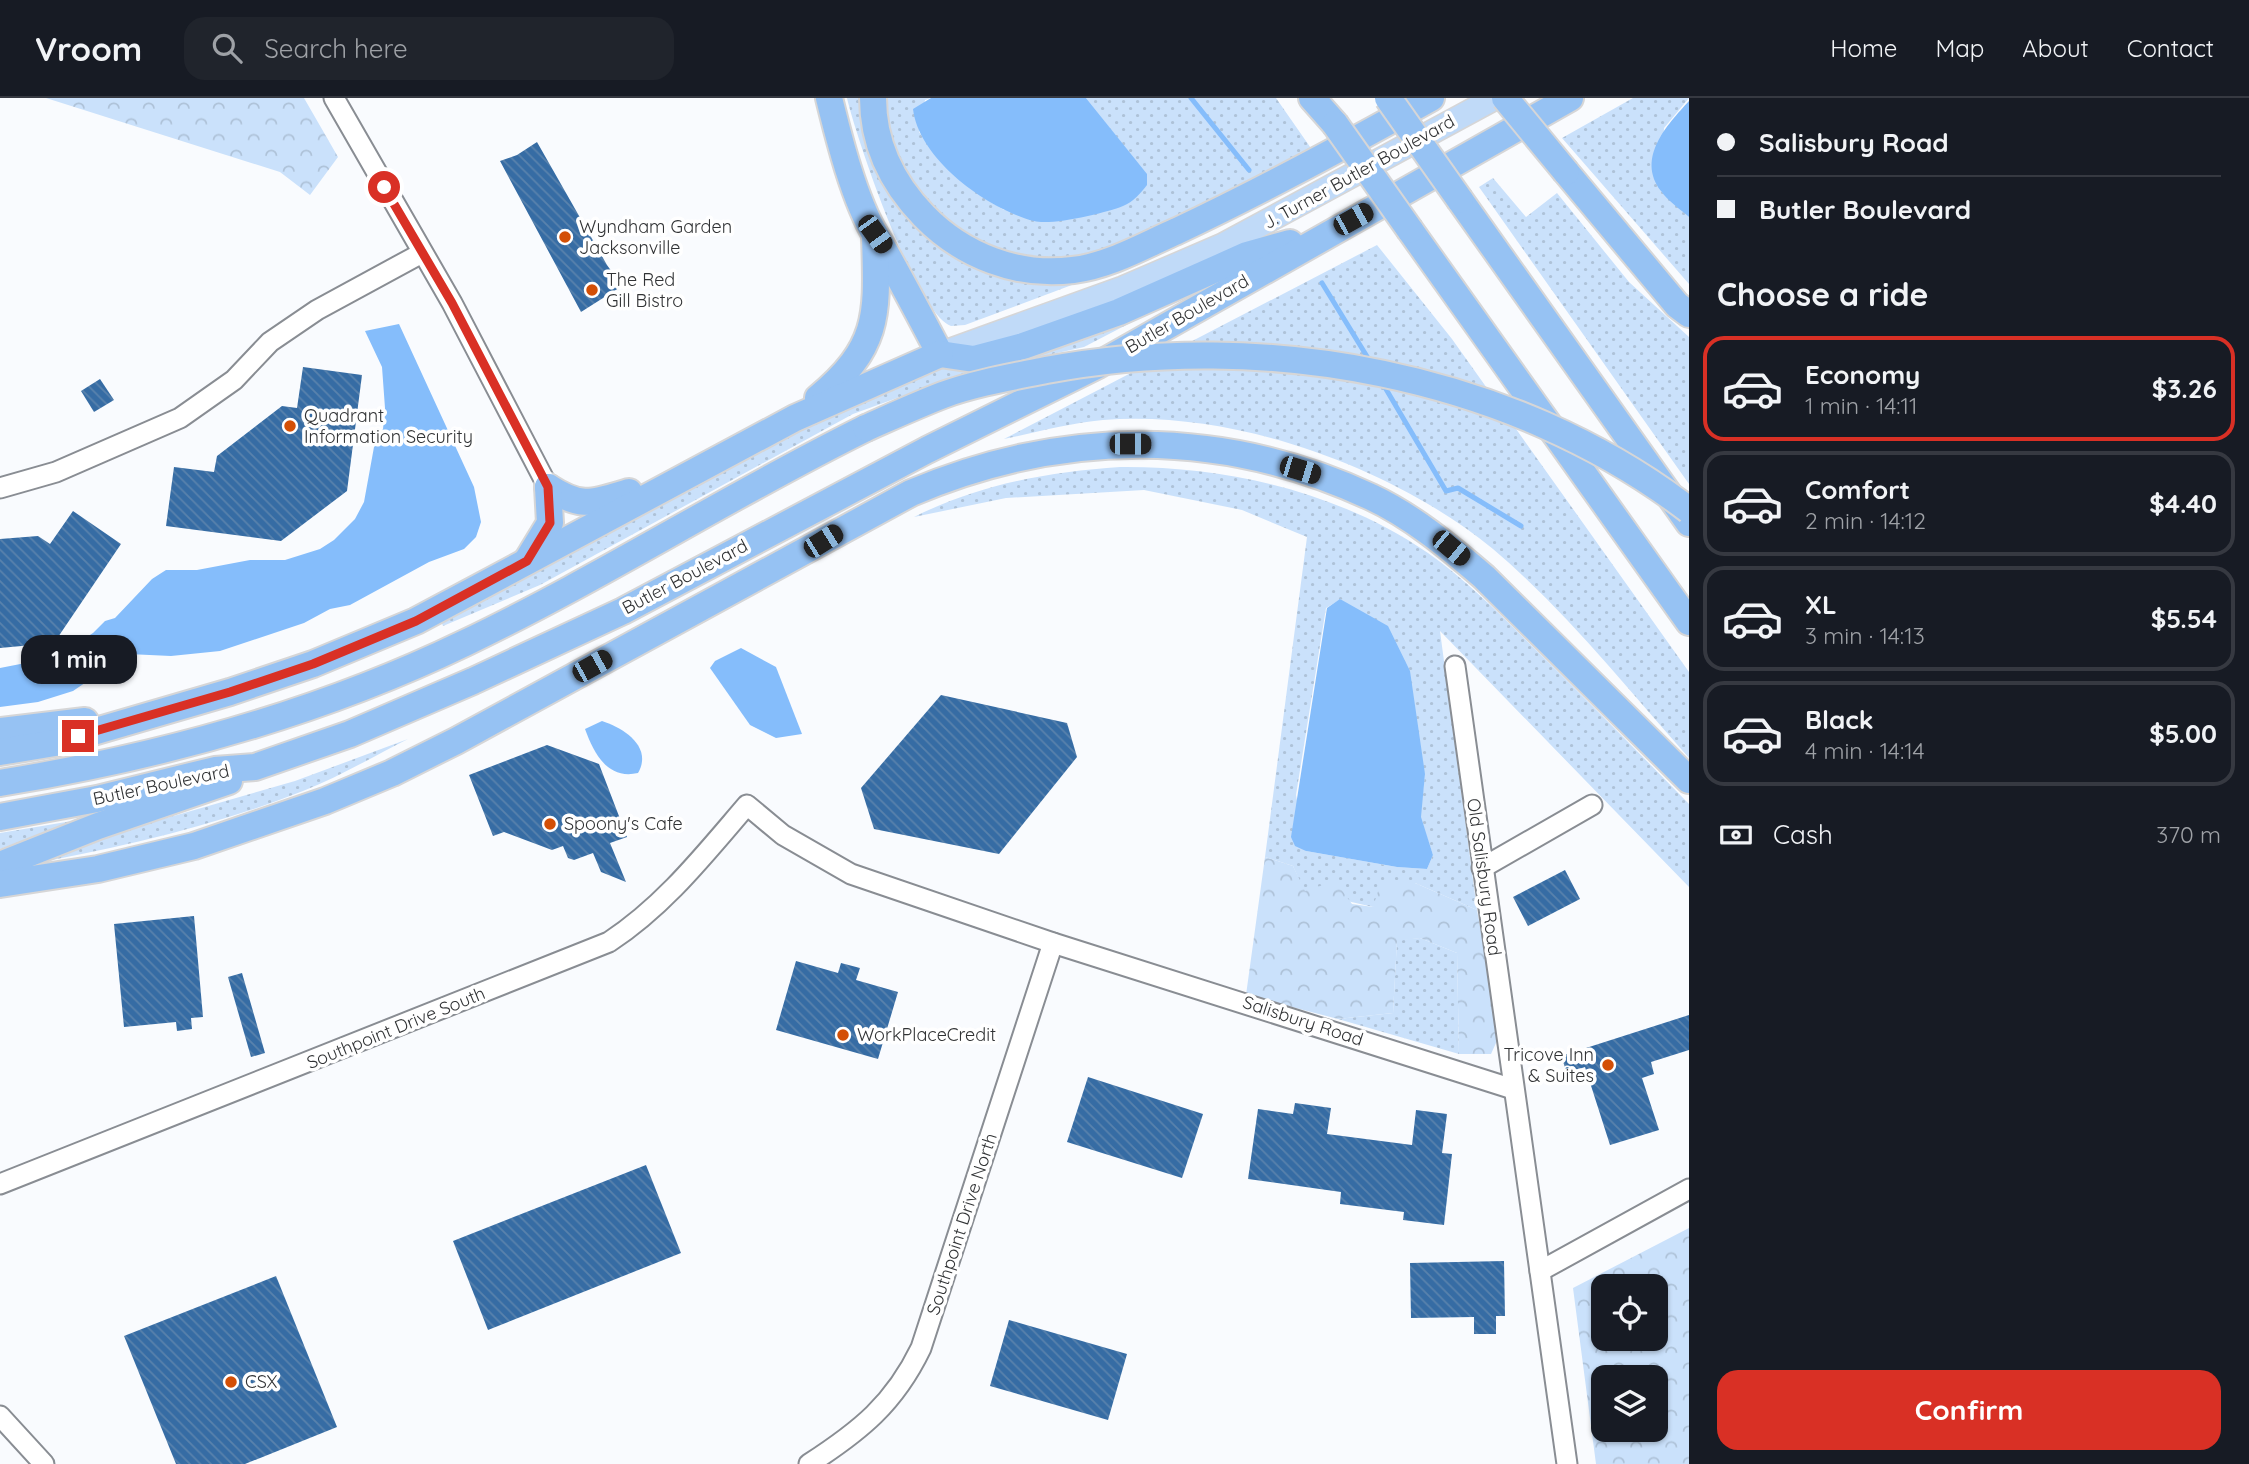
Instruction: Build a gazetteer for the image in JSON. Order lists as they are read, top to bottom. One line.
{"streets":{"highway":["Butler Boulevard"],"main road":["J. Turner Butler Boulevard"],"street":["Old Salisbury Road","Salisbury Road","Southpoint Drive South","Southpoint Drive North"]},"crossings":[["Old Salisbury Road","Salisbury Road"],["Salisbury Road","Southpoint Drive South"],["Salisbury Road","Southpoint Drive North"]],"places":["Wyndham Garden Jacksonville","The Red Gill Bistro","Quadrant Information Security","Spoony's Cafe","WorkPlaceCredit","Tricove Inn & Suites","CSX"],"page":{"header":"Vroom","search":"Search here","nav":["Home","Map","About","Contact"],"banner":["Salisbury Road","Butler Boulevard"],"heading":"Choose a ride","list":[{"name":"Economy","note":"1 min · 14:11","value":"$3.26"},{"name":"Comfort","note":"2 min · 14:12","value":"$4.40"},{"name":"XL","note":"3 min · 14:13","value":"$5.54"},{"name":"Black","note":"4 min · 14:14","value":"$5.00"}],"bubble":"1 min","pay":["Cash","370 m"],"buttons":"Confirm"}}
